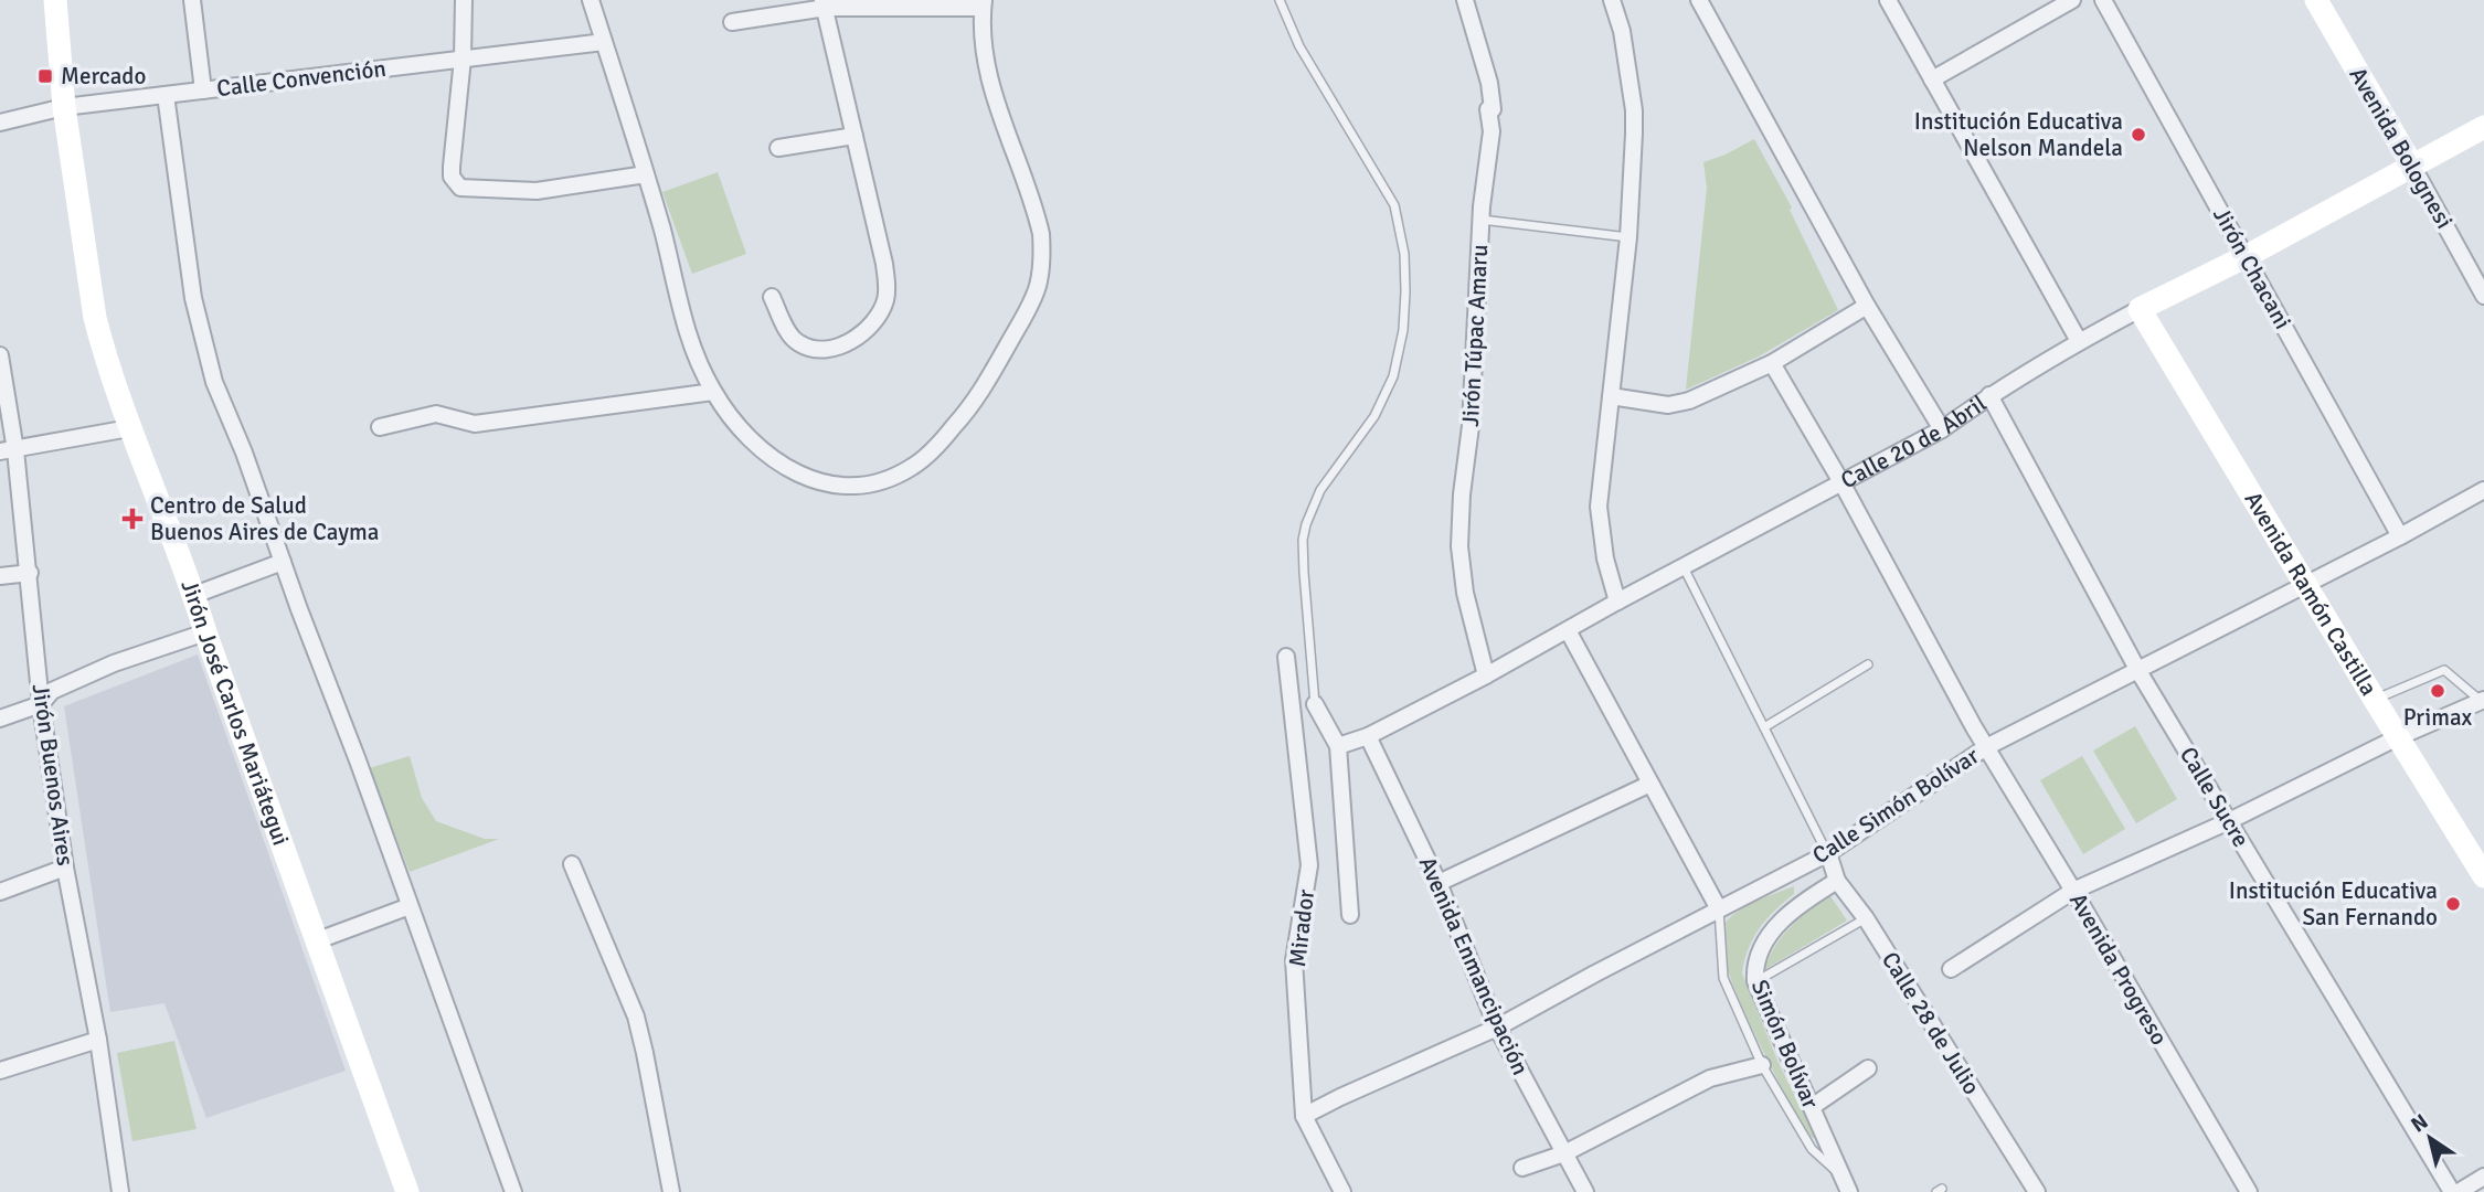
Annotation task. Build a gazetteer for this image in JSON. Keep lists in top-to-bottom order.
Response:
{
  "streets": {
    "street": [
      "Calle Convención",
      "Avenida Bolognesi",
      "Jirón Chacani",
      "Jirón Túpac Amaru",
      "Calle 20 de Abril",
      "Avenida Ramón Castilla",
      "Jirón José Carlos Mariátegui",
      "Jirón Buenos Aires",
      "Calle Sucre",
      "Calle Simón Bolívar",
      "Mirador",
      "Avenida Enmancipación",
      "Avenida Progreso",
      "Calle 28 de Julio",
      "Simón Bolívar"
    ]
  },
  "crossings": [
    ["Calle Convención", "Jirón José Carlos Mariátegui"],
    ["Avenida Bolognesi", "Calle 20 de Abril"],
    ["Jirón Chacani", "Calle 20 de Abril"],
    ["Jirón Chacani", "Calle Simón Bolívar"],
    ["Jirón Túpac Amaru", "Calle 20 de Abril"],
    ["Calle 20 de Abril", "Avenida Ramón Castilla"],
    ["Calle 20 de Abril", "Calle Sucre"],
    ["Calle 20 de Abril", "Avenida Enmancipación"],
    ["Calle 20 de Abril", "Avenida Progreso"],
    ["Avenida Ramón Castilla", "Calle Simón Bolívar"],
    ["Calle Sucre", "Calle Simón Bolívar"],
    ["Calle Simón Bolívar", "Mirador"],
    ["Calle Simón Bolívar", "Avenida Enmancipación"],
    ["Calle Simón Bolívar", "Avenida Progreso"],
    ["Calle Simón Bolívar", "Calle 28 de Julio"],
    ["Calle 28 de Julio", "Simón Bolívar"]
  ],
  "places": {
    "transit": ["Mercado"],
    "other": ["Institución Educativa Nelson Mandela", "Primax", "Institución Educativa San Fernando"],
    "health": ["Centro de Salud Buenos Aires de Cayma"]
  },
  "north": "top left"
}
